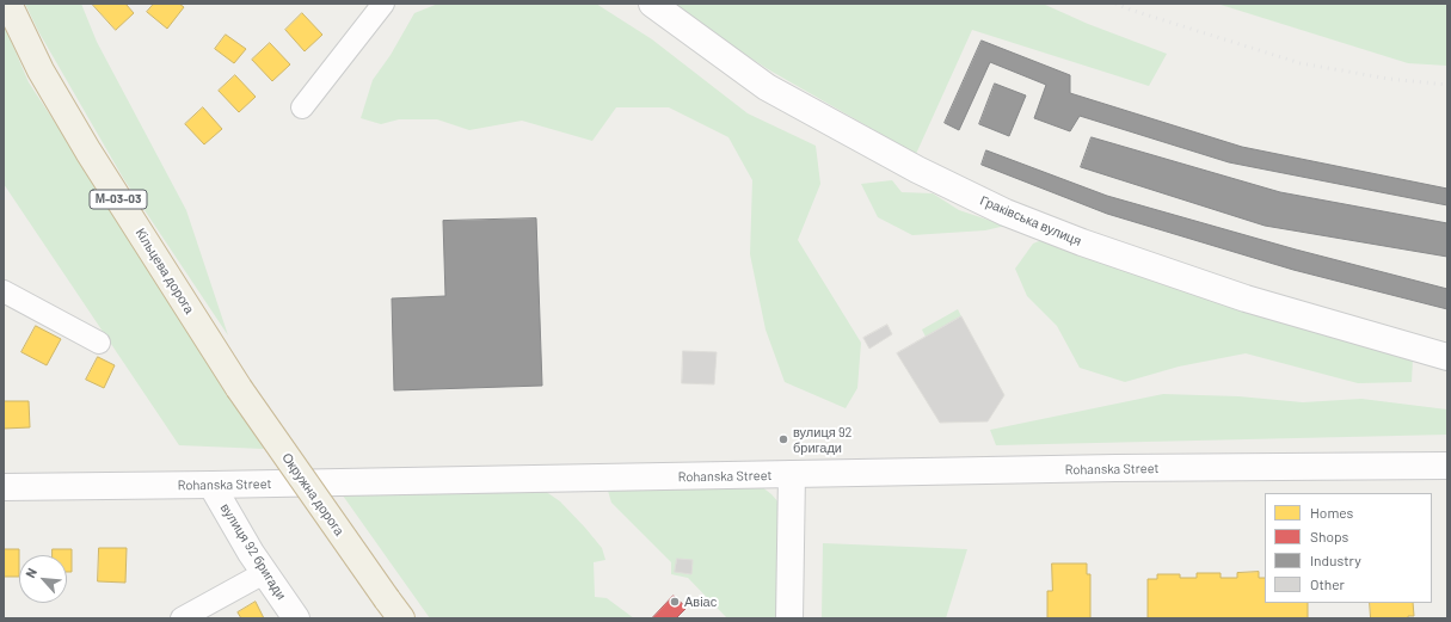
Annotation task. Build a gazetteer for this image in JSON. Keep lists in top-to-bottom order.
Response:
{
  "streets": {
    "highway": ["М-03-03", "Кільцева дорога", "Окружна дорога"],
    "main road": ["Граківська вулиця", "Rohanska Street", "вулиця 92 бригади"]
  },
  "crossings": [
    ["Кільцева дорога", "Окружна дорога"],
    ["Rohanska Street", "вулиця 92 бригади"]
  ],
  "places": ["вулиця 92 бригади", "Авіас"],
  "legend": [
    "Homes",
    "Shops",
    "Industry",
    "Other"
  ],
  "north": "top left"
}
